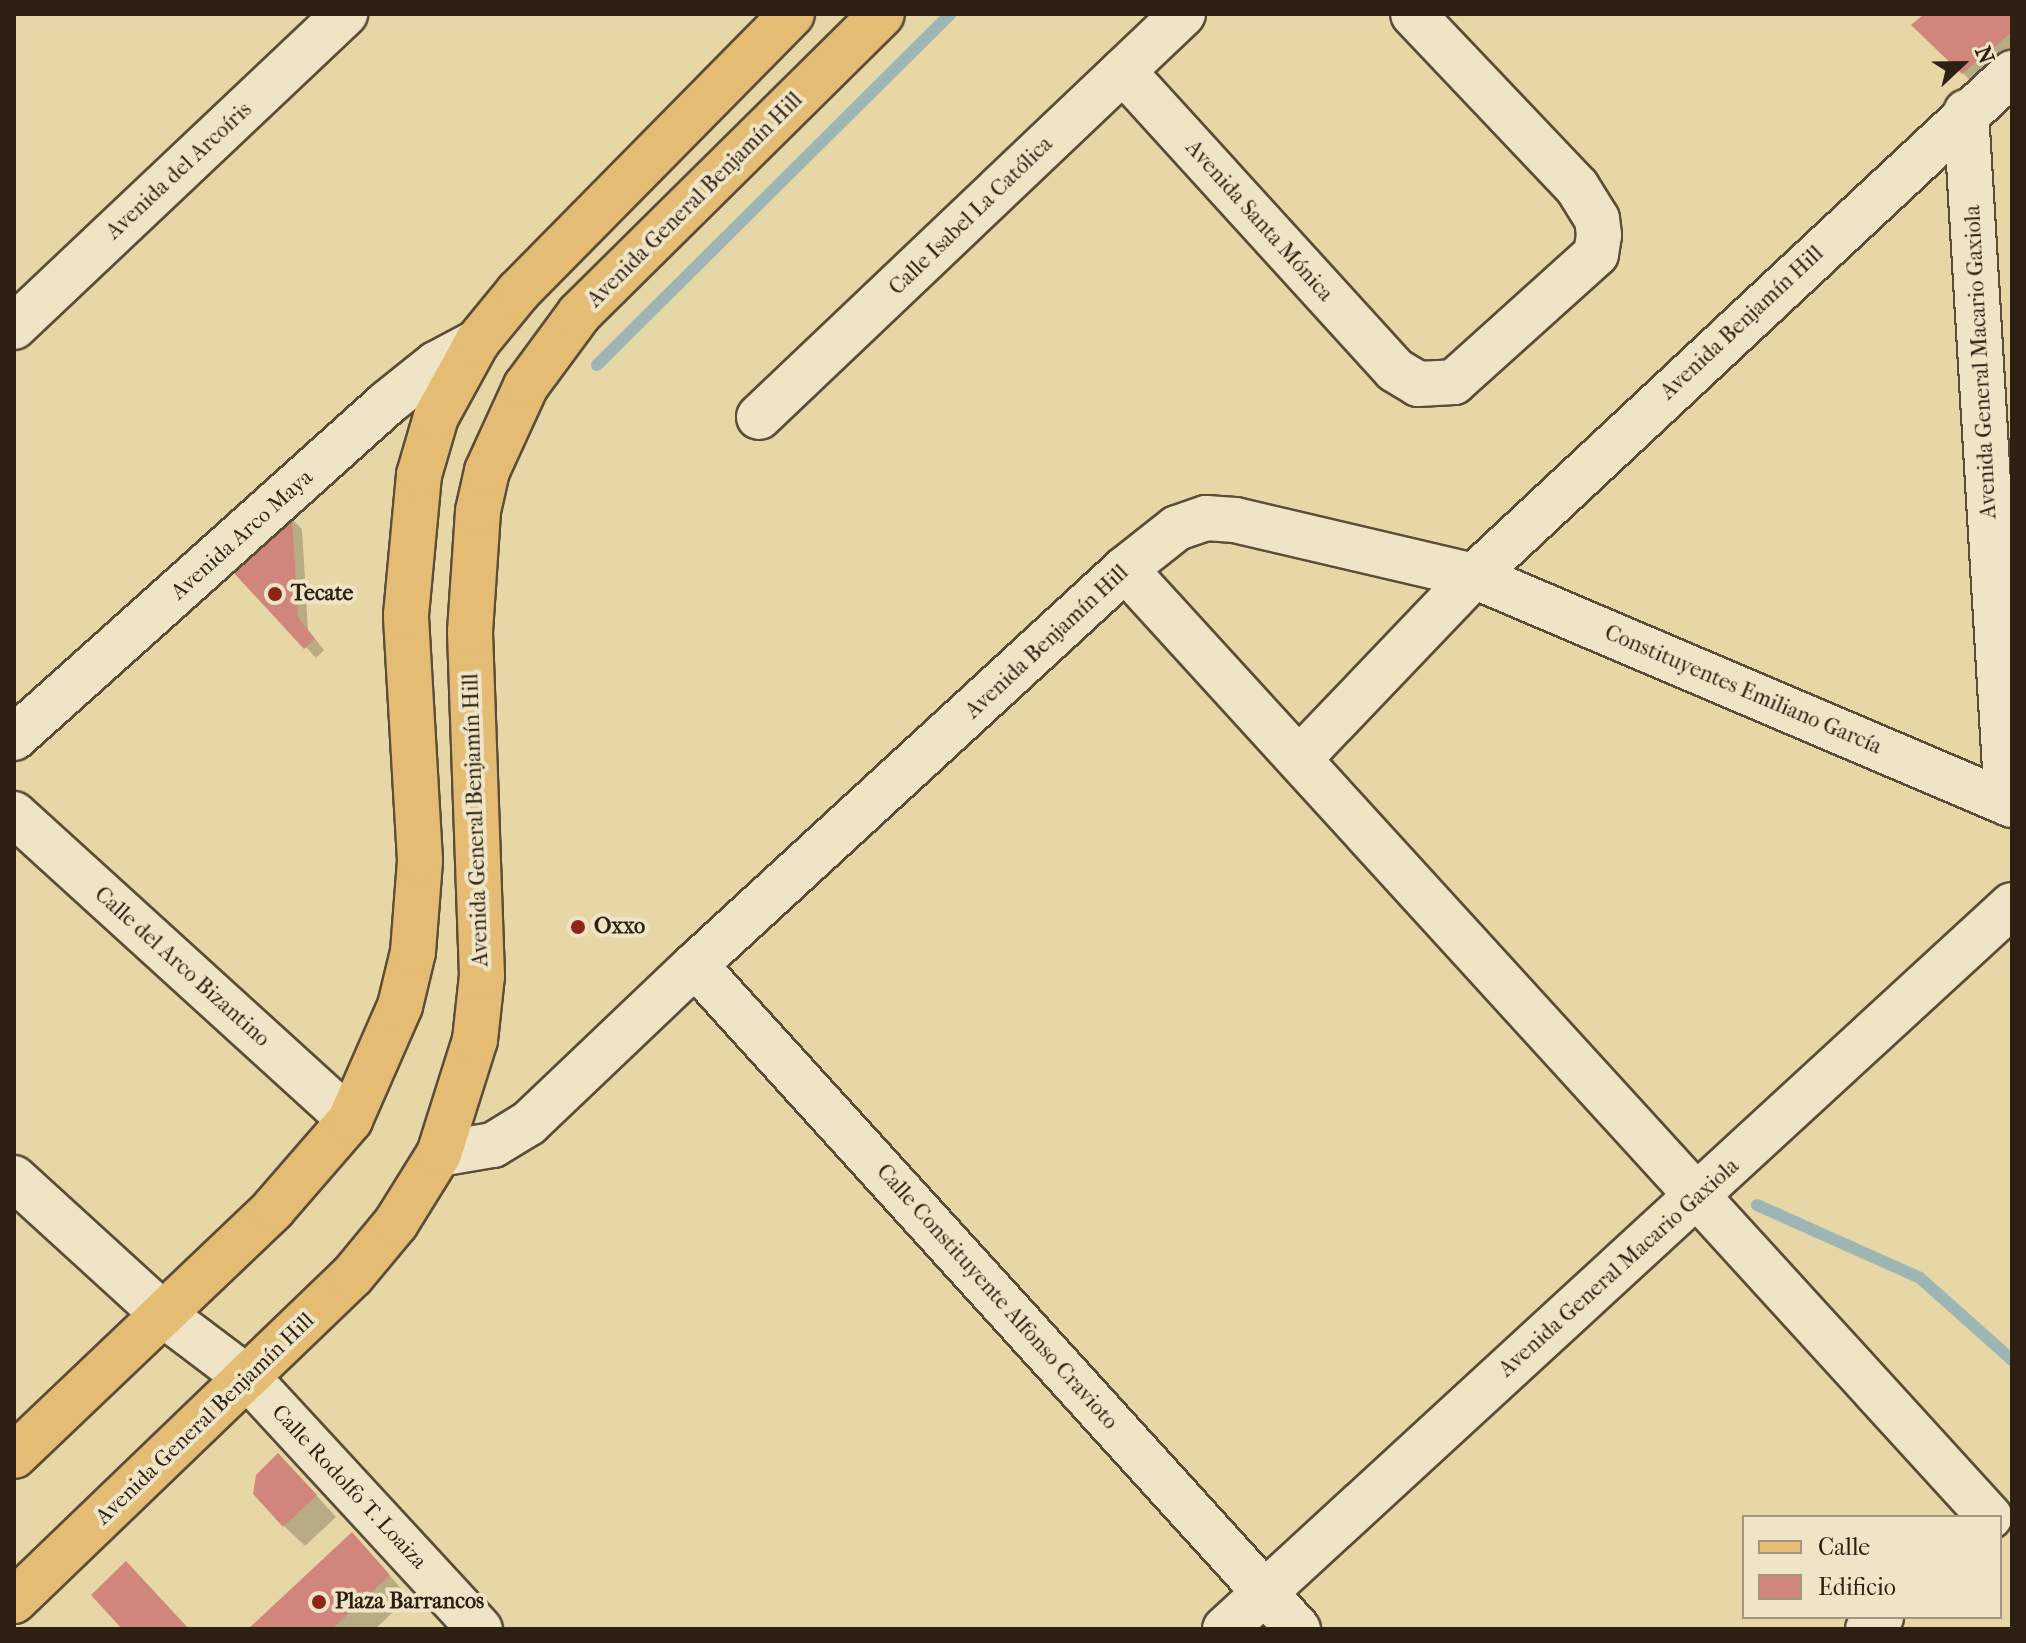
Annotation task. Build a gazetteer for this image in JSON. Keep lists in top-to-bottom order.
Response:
{
  "streets": {
    "main road": ["Avenida General Benjamín Hill"],
    "street": [
      "Avenida del Arcoíris",
      "Calle Isabel La Católica",
      "Avenida Santa Mónica",
      "Avenida Benjamín Hill",
      "Avenida General Macario Gaxiola",
      "Avenida Arco Maya",
      "Constituyentes Emiliano García",
      "Calle del Arco Bizantino",
      "Calle Constituyente Alfonso Cravioto",
      "Calle Rodolfo T. Loaiza"
    ]
  },
  "crossings": [
    ["Avenida General Benjamín Hill", "Avenida Benjamín Hill"],
    ["Avenida General Benjamín Hill", "Calle Rodolfo T. Loaiza"],
    ["Calle Isabel La Católica", "Avenida Santa Mónica"],
    ["Avenida Benjamín Hill", "Avenida General Macario Gaxiola"],
    ["Avenida Benjamín Hill", "Constituyentes Emiliano García"],
    ["Avenida Benjamín Hill", "Calle Constituyente Alfonso Cravioto"],
    ["Avenida General Macario Gaxiola", "Constituyentes Emiliano García"],
    ["Avenida General Macario Gaxiola", "Calle Constituyente Alfonso Cravioto"]
  ],
  "places": ["Tecate", "Oxxo", "Plaza Barrancos"],
  "legend": ["Calle", "Edificio"],
  "north": "right"
}
